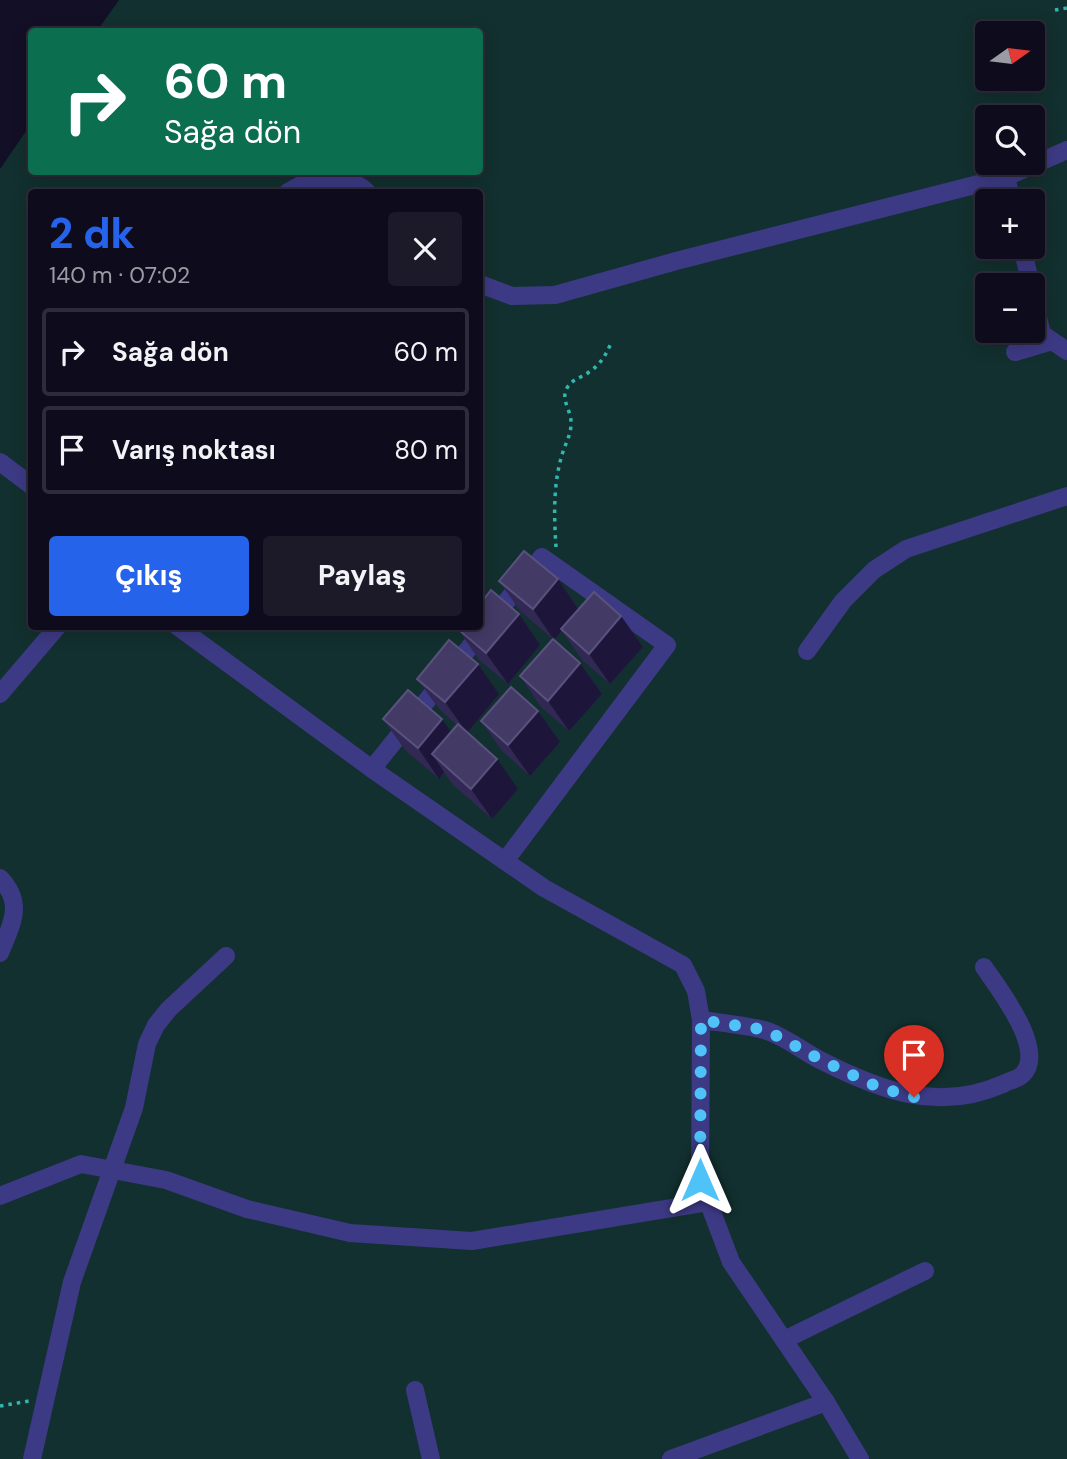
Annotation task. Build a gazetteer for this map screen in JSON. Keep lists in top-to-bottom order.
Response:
{
  "north": "right",
  "page": {
    "map_buttons": ["+", "−"],
    "turn": ["60 m", "Sağa dön"],
    "heading": ["2 dk", "140 m · 07:02"],
    "list": [
      {
        "name": "Sağa dön",
        "value": "60 m"
      },
      {
        "name": "Varış noktası",
        "value": "80 m"
      }
    ],
    "buttons": ["Çıkış", "Paylaş"]
  }
}
